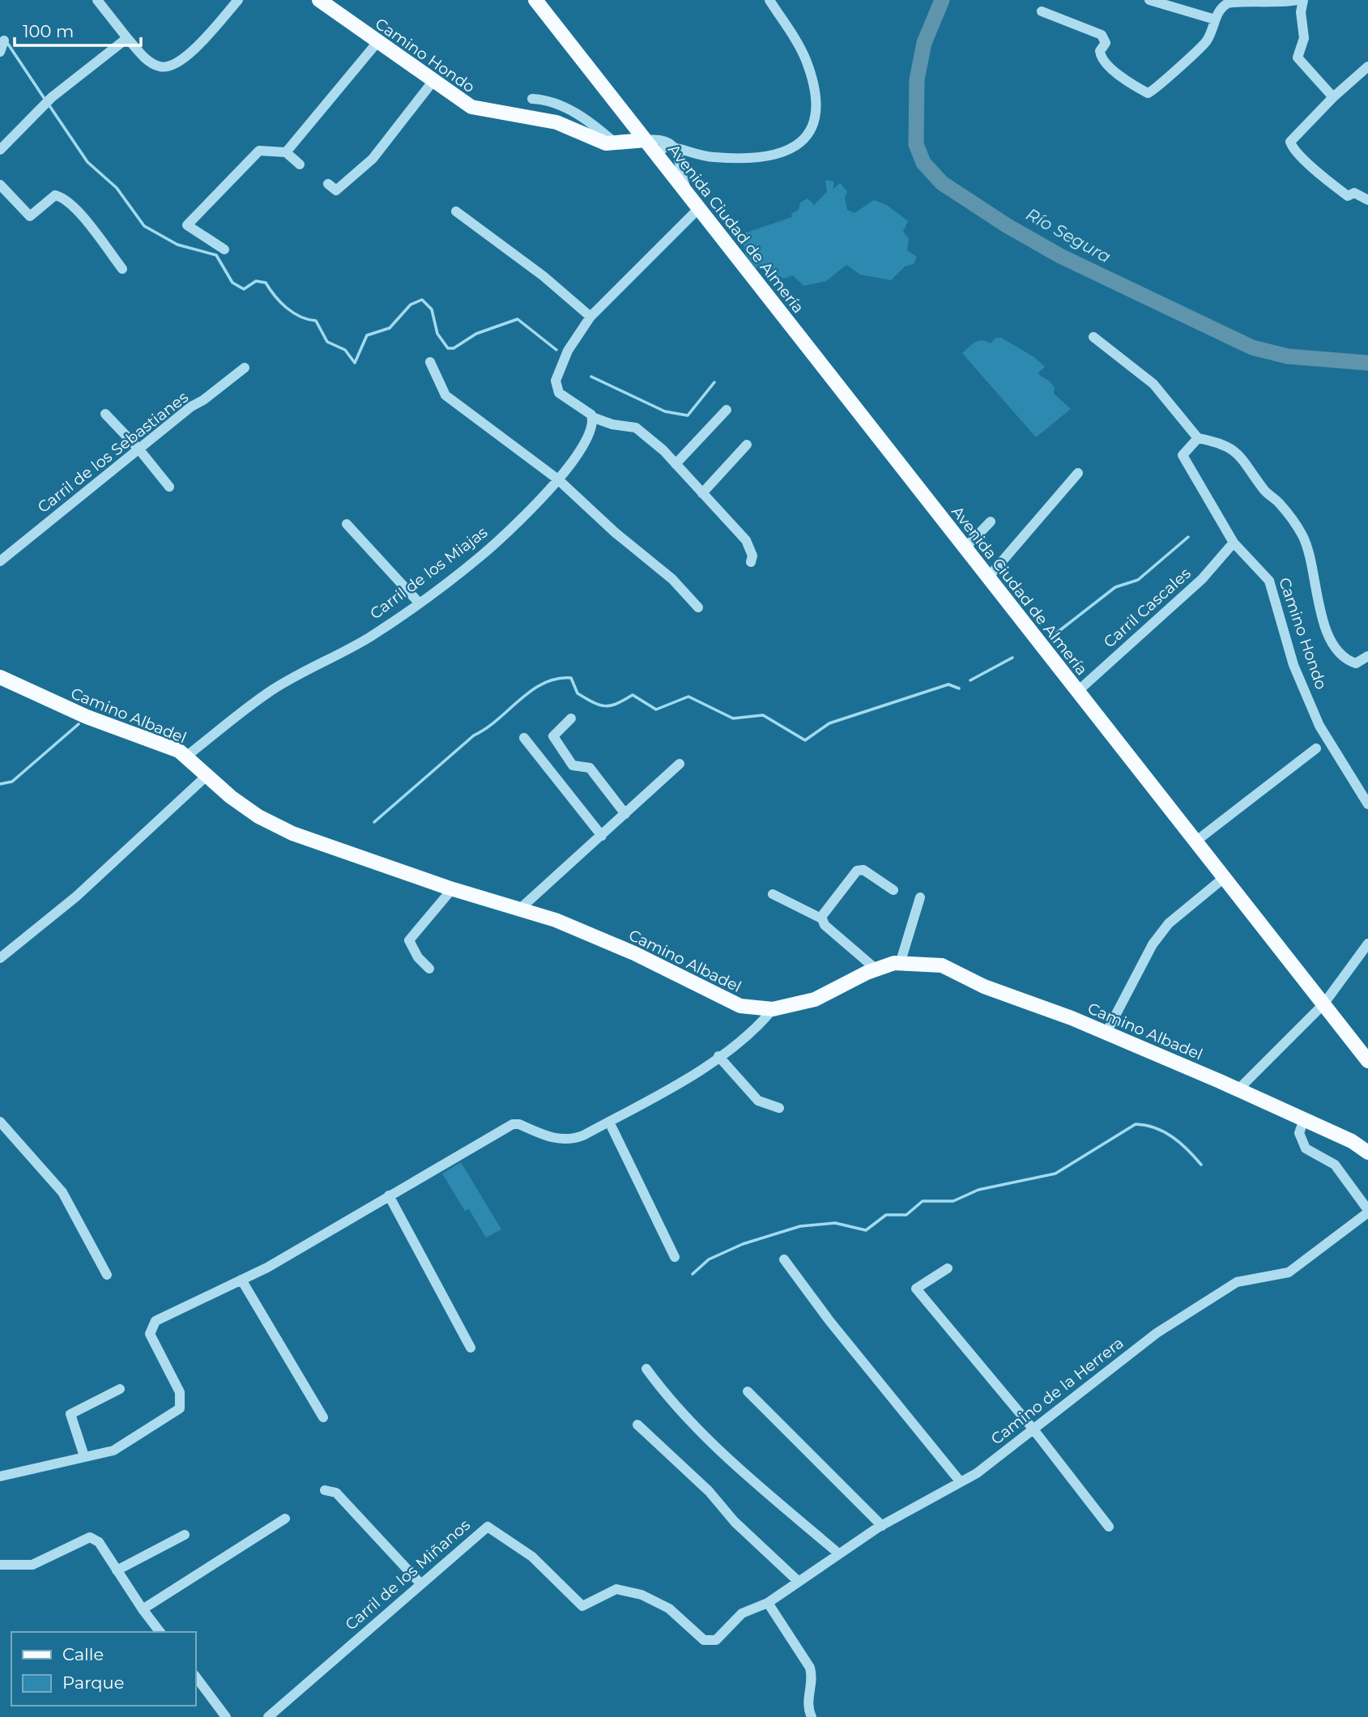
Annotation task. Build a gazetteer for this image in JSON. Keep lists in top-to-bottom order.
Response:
{
  "streets": {
    "main road": ["Camino Hondo", "Avenida Ciudad de Almería", "Camino Albadel"],
    "street": [
      "Carril de los Sebastianes",
      "Carril de los Miajas",
      "Carril Cascales",
      "Camino de la Herrera",
      "Carril de los Miñanos"
    ]
  },
  "crossings": [
    ["Camino Hondo", "Avenida Ciudad de Almería"],
    ["Camino Hondo", "Carril Cascales"],
    ["Avenida Ciudad de Almería", "Carril Cascales"],
    ["Carril de los Miajas", "Camino Albadel"],
    ["Camino de la Herrera", "Carril de los Miñanos"]
  ],
  "water": ["Río Segura"],
  "legend": ["Calle", "Parque"],
  "scale_bar": "100 m"
}
